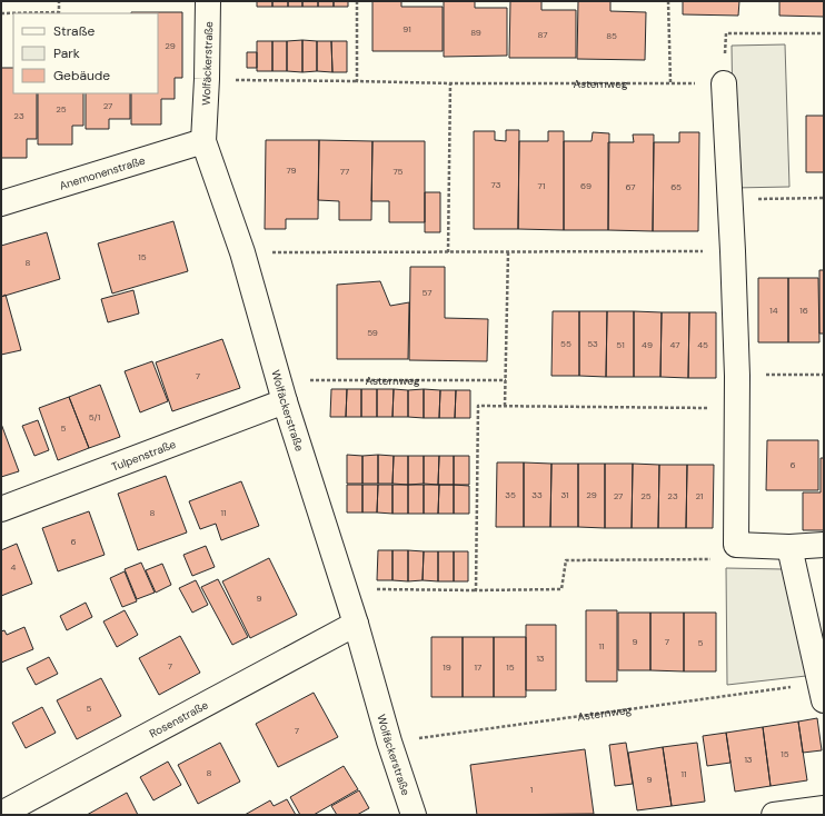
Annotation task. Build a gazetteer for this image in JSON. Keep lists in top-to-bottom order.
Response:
{
  "streets": {
    "street": [
      "Wolfäckerstraße",
      "Anemonenstraße",
      "Tulpenstraße",
      "Rosenstraße"
    ],
    "path": ["Asternweg"]
  },
  "crossings": [
    ["Wolfäckerstraße", "Asternweg"],
    ["Wolfäckerstraße", "Anemonenstraße"],
    ["Wolfäckerstraße", "Tulpenstraße"],
    ["Wolfäckerstraße", "Rosenstraße"],
    ["Asternweg", "Tulpenstraße"]
  ],
  "house_numbers": [
    "91",
    "89",
    "87",
    "85",
    "29",
    "27",
    "25",
    "23",
    "79",
    "77",
    "75",
    "73",
    "71",
    "69",
    "67",
    "65",
    "15",
    "8",
    "57",
    "14",
    "16",
    "59",
    "55",
    "53",
    "51",
    "49",
    "47",
    "45",
    "7",
    "5/1",
    "5",
    "6",
    "35",
    "33",
    "31",
    "29",
    "27",
    "25",
    "23",
    "21",
    "8",
    "11",
    "6",
    "4",
    "9",
    "9",
    "7",
    "5",
    "11",
    "13",
    "7",
    "19",
    "17",
    "15",
    "5",
    "7",
    "15",
    "13",
    "8",
    "11",
    "9",
    "1"
  ],
  "legend": ["Straße", "Park", "Gebäude"]
}
